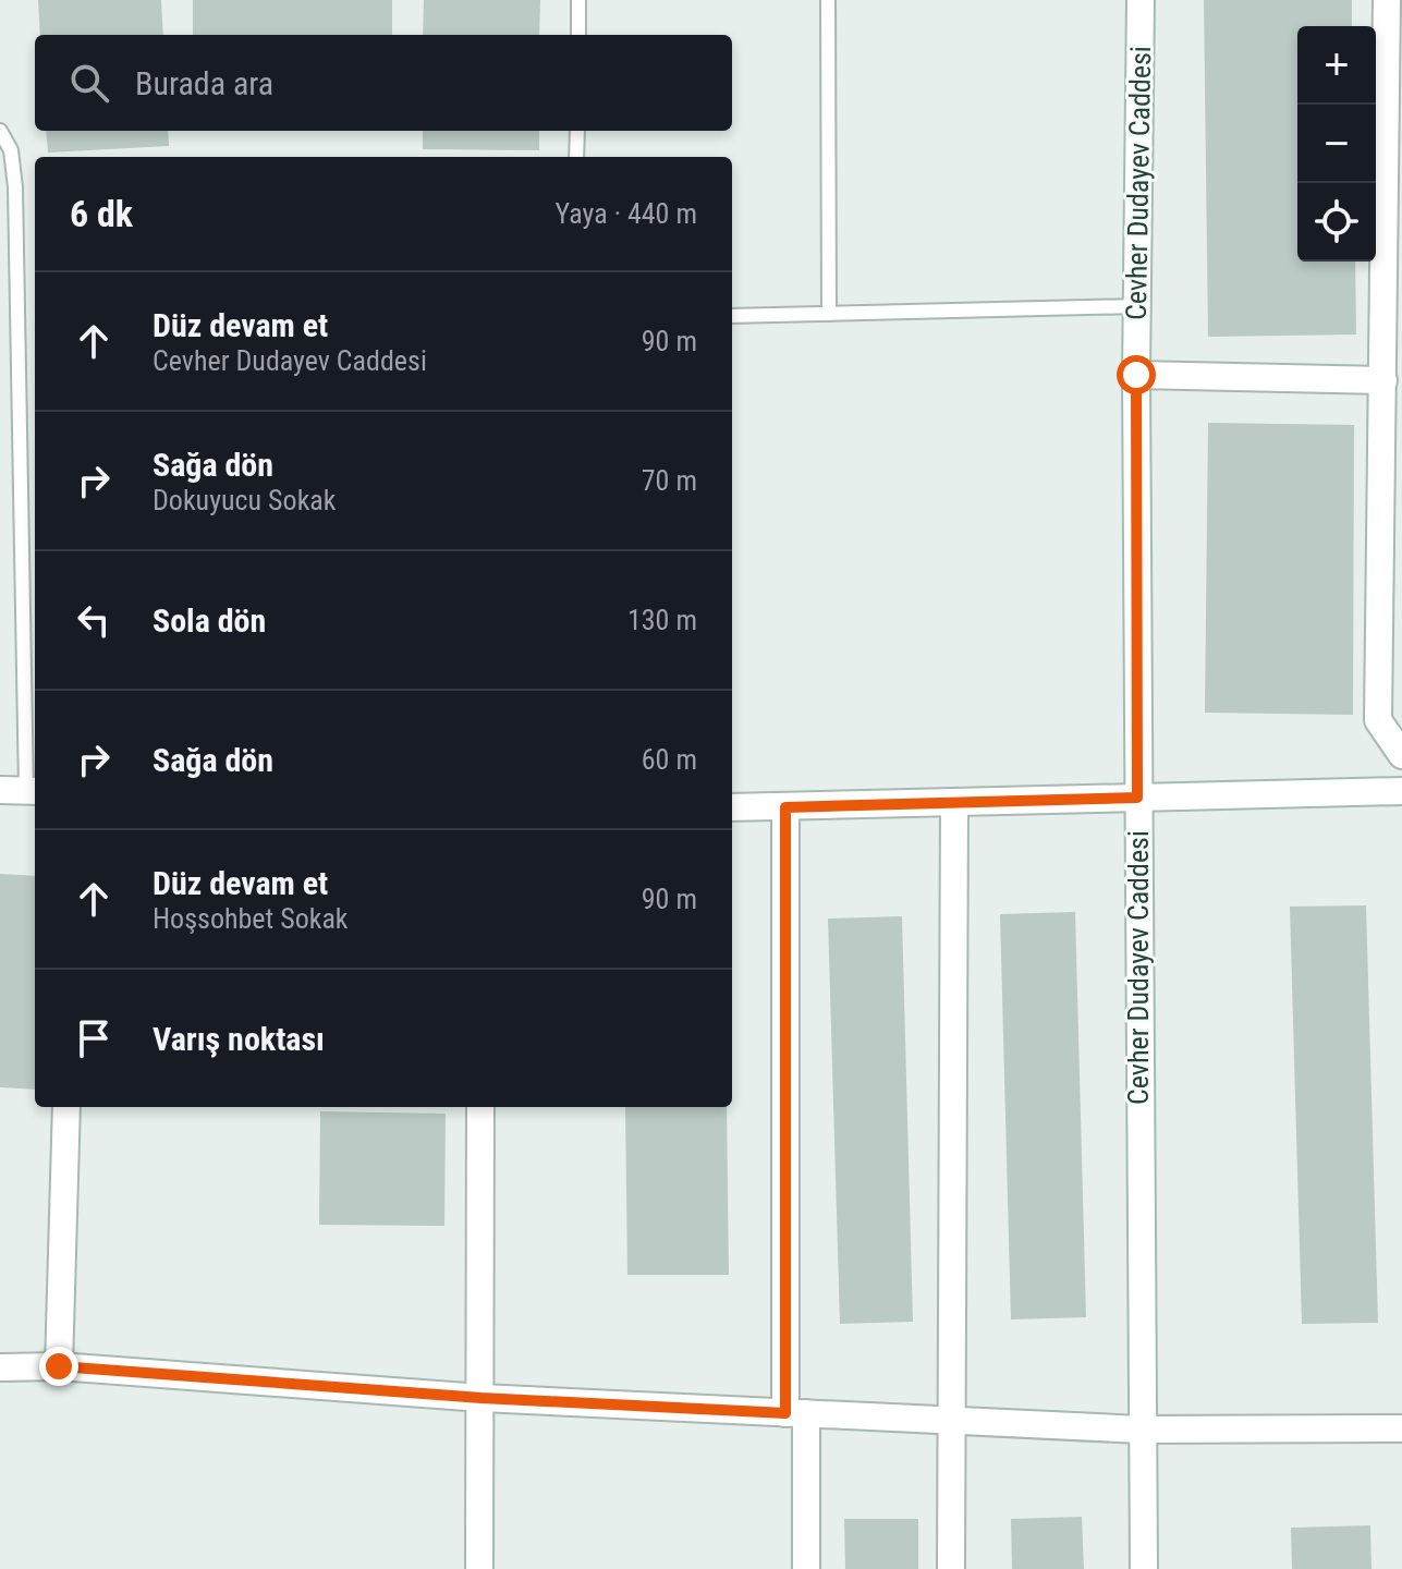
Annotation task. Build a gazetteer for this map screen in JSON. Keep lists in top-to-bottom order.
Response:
{
  "streets": {
    "street": ["Cevher Dudayev Caddesi"]
  },
  "page": {
    "map_buttons": ["+", "−"],
    "search": "Burada ara",
    "heading": ["6 dk", "Yaya · 440 m"],
    "list": [
      ["Düz devam et", "Cevher Dudayev Caddesi", "90 m"],
      ["Sağa dön", "Dokuyucu Sokak", "70 m"],
      ["Sola dön", "130 m"],
      ["Sağa dön", "60 m"],
      ["Düz devam et", "Hoşsohbet Sokak", "90 m"],
      "Varış noktası"
    ]
  }
}
